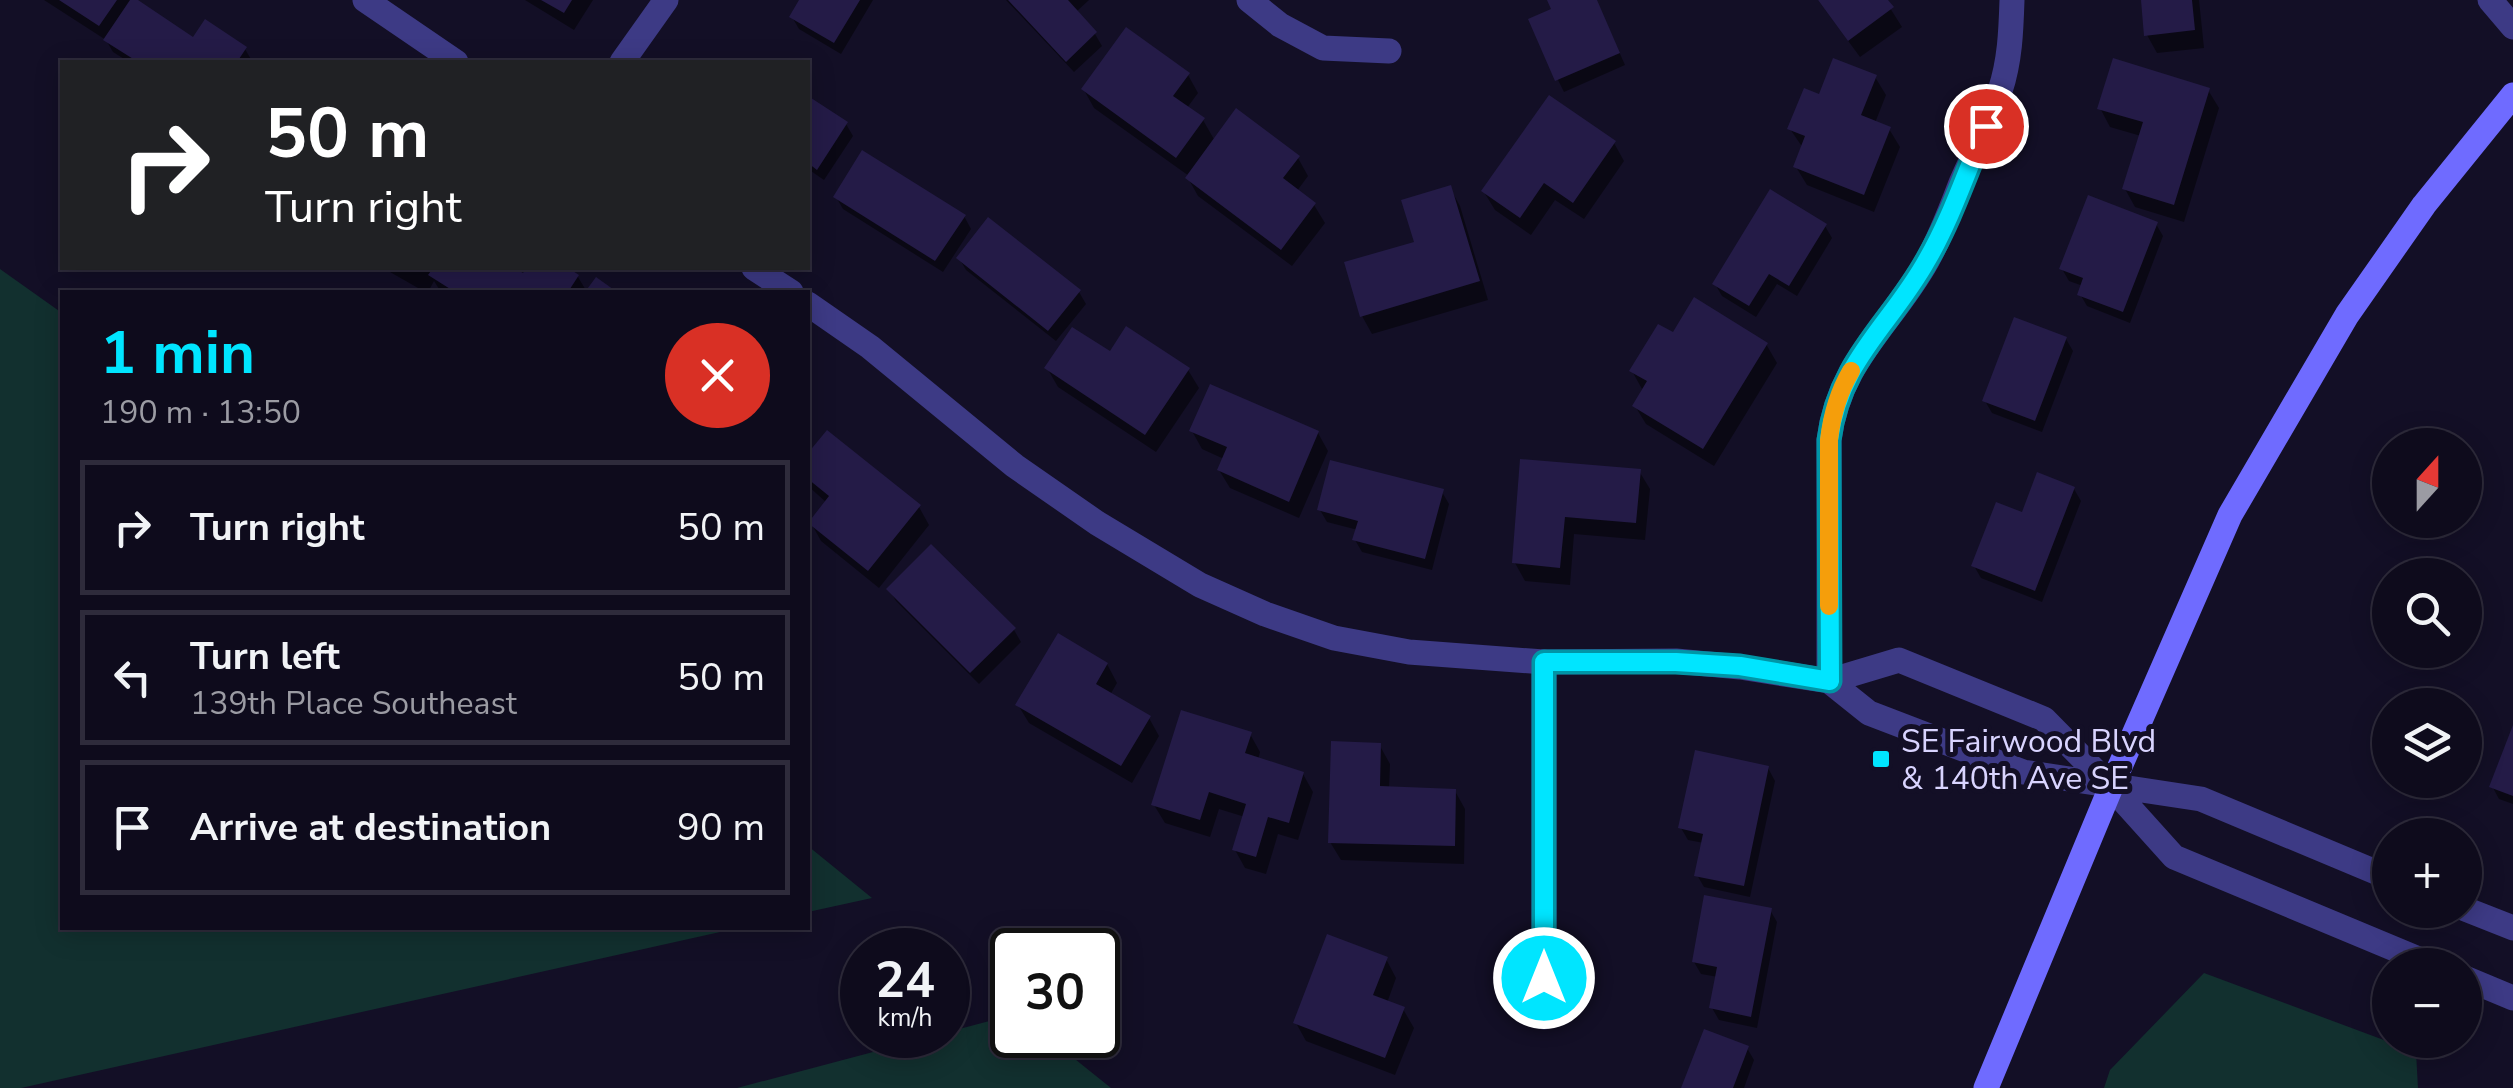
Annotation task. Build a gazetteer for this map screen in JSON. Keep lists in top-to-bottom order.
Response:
{
  "places": {
    "transit": ["SE Fairwood Blvd & 140th Ave SE"]
  },
  "north": "top",
  "page": {
    "turn": ["50 m", "Turn right"],
    "heading": ["1 min", "190 m · 13:50"],
    "map_buttons": ["+", "−"],
    "list": [
      {
        "name": "Turn right",
        "value": "50 m"
      },
      {
        "name": "Turn left",
        "note": "139th Place Southeast",
        "value": "50 m"
      },
      {
        "name": "Arrive at destination",
        "value": "90 m"
      }
    ],
    "speed": "24 km/h",
    "limit": "30"
  }
}
